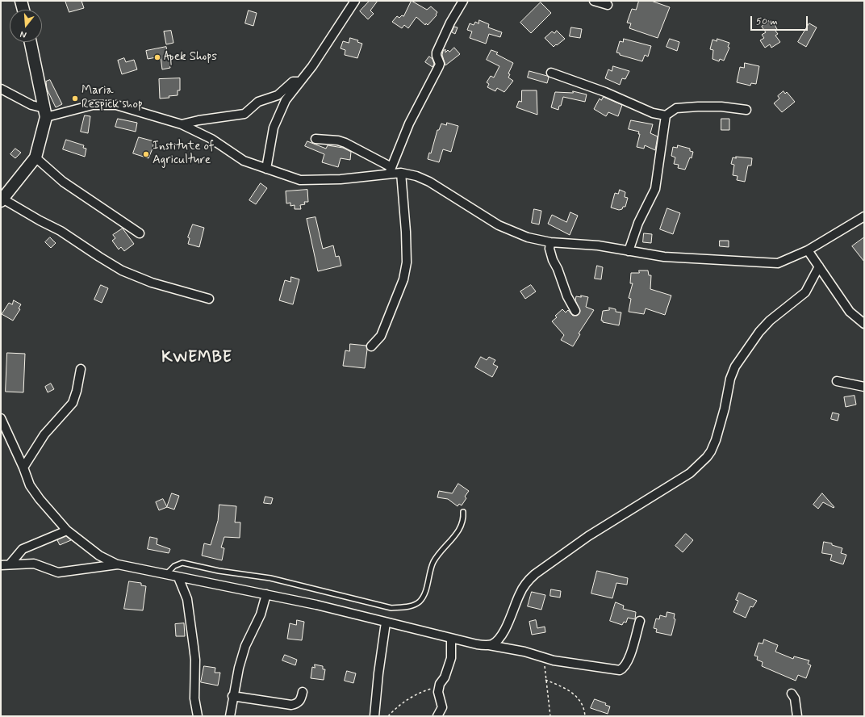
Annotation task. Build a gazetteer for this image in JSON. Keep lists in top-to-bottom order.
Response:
{
  "districts": ["KWEMBE"],
  "places": ["Apek Shops", "Maria Respick shop", "Institute of Agriculture"],
  "scale_bar": "50 m",
  "north": "bottom"
}
